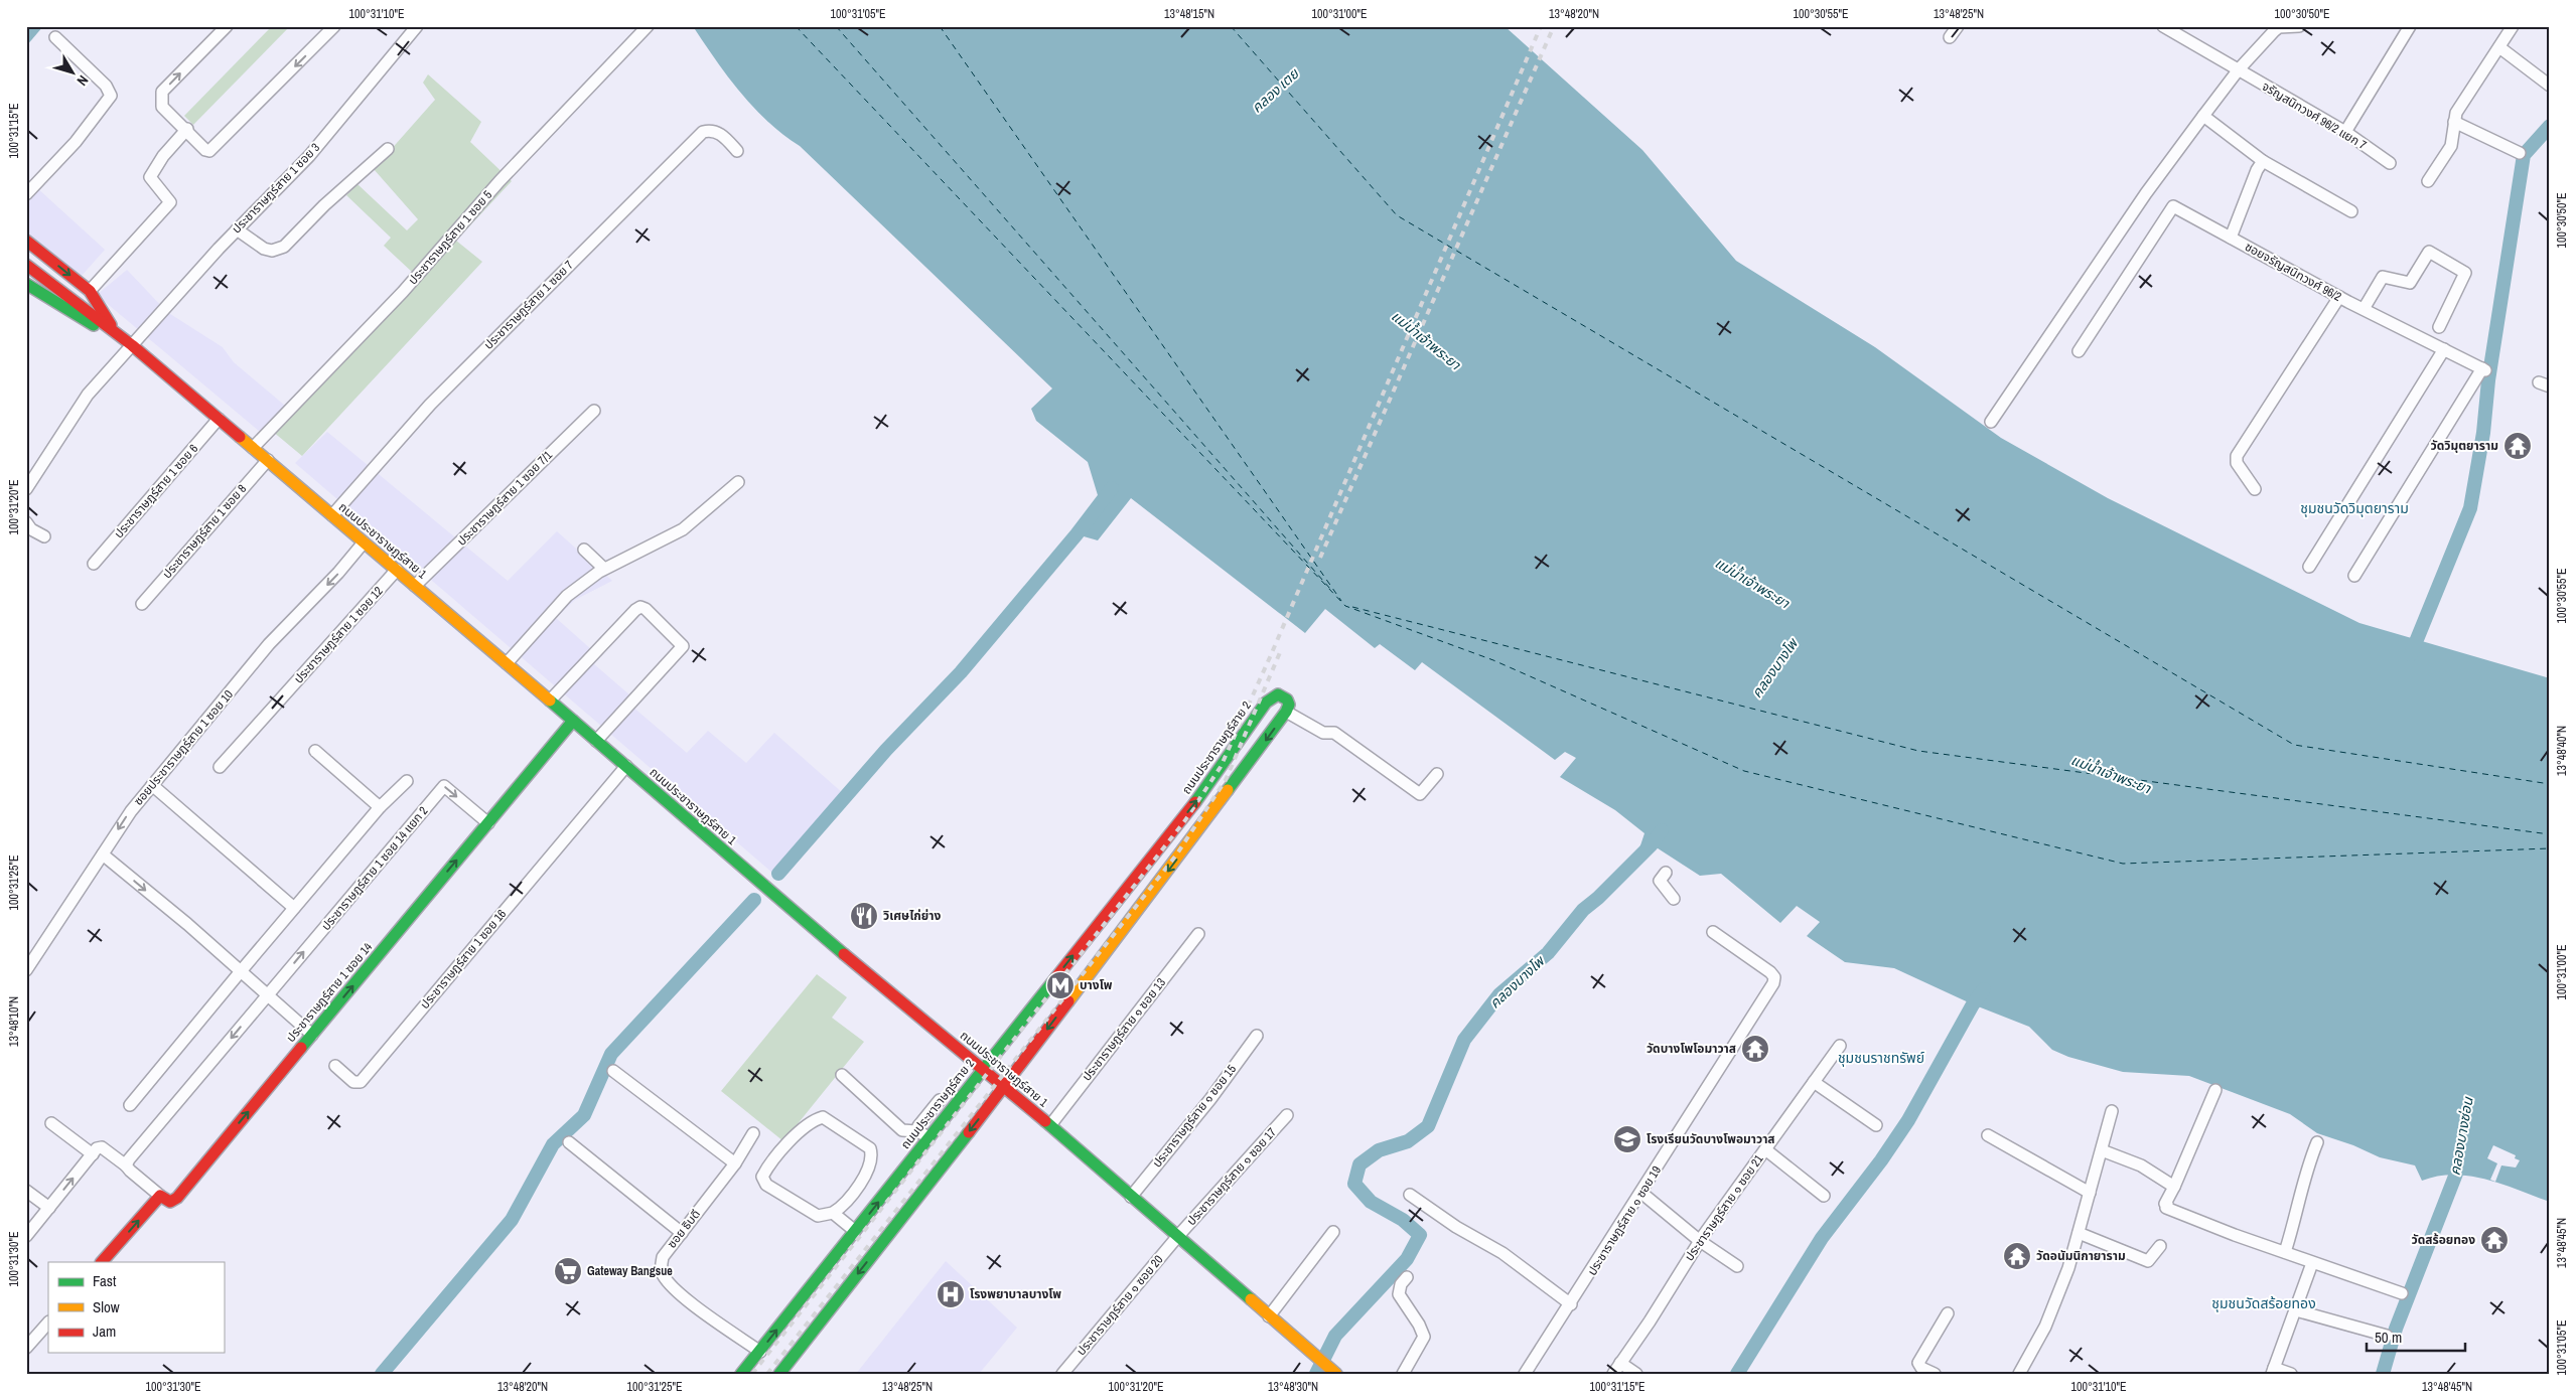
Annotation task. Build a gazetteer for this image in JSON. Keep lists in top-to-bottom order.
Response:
{
  "streets": {
    "main road": ["ถนนประชาราษฎร์สาย 1", "ถนนประชาราษฎร์สาย 2", "ประชาราษฎร์สาย 1 ซอย 14"],
    "street": [
      "จรัญสนิทวงศ์ 96/2 แยก 7",
      "ประชาราษฎร์สาย 1 ซอย 3",
      "ประชาราษฎร์สาย 1 ซอย 5",
      "ซอยจรัญสนิทวงศ์ 96/2",
      "ประชาราษฎร์สาย 1 ซอย 7",
      "ประชาราษฎร์สาย 1 ซอย 6",
      "ประชาราษฎร์สาย 1 ซอย 7/1",
      "ประชาราษฎร์สาย 1 ซอย 8",
      "ประชาราษฎร์สาย 1 ซอย 12",
      "ซอยประชาราษฎร์สาย 1 ซอย 10",
      "ประชาราษฎร์สาย 1 ซอย 14 แยก 2",
      "ประชาราษฎร์สาย 1 ซอย 16",
      "ประชาราษฎร์สาย ๑ ซอย 13",
      "ประชาราษฎร์สาย ๑ ซอย 15",
      "ประชาราษฎร์สาย ๑ ซอย 17",
      "ประชาราษฎร์สาย ๑ ซอย 21",
      "ประชาราษฎร์สาย ๑ ซอย 19",
      "ซอย ธิบดี",
      "ประชาราษฎร์สาย ๑ ซอย 20"
    ]
  },
  "crossings": [
    ["ประชาราษฎร์สาย 1 ซอย 3", "ถนนประชาราษฎร์สาย 1"],
    ["ประชาราษฎร์สาย 1 ซอย 5", "ถนนประชาราษฎร์สาย 1"],
    ["ประชาราษฎร์สาย 1 ซอย 7", "ถนนประชาราษฎร์สาย 1"],
    ["ประชาราษฎร์สาย 1 ซอย 6", "ถนนประชาราษฎร์สาย 1"],
    ["ประชาราษฎร์สาย 1 ซอย 7/1", "ถนนประชาราษฎร์สาย 1"],
    ["ประชาราษฎร์สาย 1 ซอย 8", "ถนนประชาราษฎร์สาย 1"],
    ["ถนนประชาราษฎร์สาย 1", "ประชาราษฎร์สาย 1 ซอย 12"],
    ["ถนนประชาราษฎร์สาย 1", "ซอยประชาราษฎร์สาย 1 ซอย 10"],
    ["ถนนประชาราษฎร์สาย 1", "ถนนประชาราษฎร์สาย 2"],
    ["ถนนประชาราษฎร์สาย 1", "ประชาราษฎร์สาย 1 ซอย 16"],
    ["ถนนประชาราษฎร์สาย 1", "ประชาราษฎร์สาย 1 ซอย 14"],
    ["ถนนประชาราษฎร์สาย 1", "ประชาราษฎร์สาย ๑ ซอย 13"],
    ["ถนนประชาราษฎร์สาย 1", "ประชาราษฎร์สาย ๑ ซอย 15"],
    ["ถนนประชาราษฎร์สาย 1", "ประชาราษฎร์สาย ๑ ซอย 17"],
    ["ถนนประชาราษฎร์สาย 1", "ประชาราษฎร์สาย ๑ ซอย 20"],
    ["ถนนประชาราษฎร์สาย 2", "ซอย ธิบดี"],
    ["ประชาราษฎร์สาย 1 ซอย 14 แยก 2", "ประชาราษฎร์สาย 1 ซอย 14"],
    ["ประชาราษฎร์สาย ๑ ซอย 17", "ประชาราษฎร์สาย ๑ ซอย 20"]
  ],
  "one_way": ["ซอยประชาราษฎร์สาย 1 ซอย 10", "ประชาราษฎร์สาย 1 ซอย 14"],
  "districts": ["ชุมชนวัดวิมุตยาราม", "ชุมชนราชทรัพย์", "ชุมชนวัดสร้อยทอง"],
  "water": [
    "คลอง เตย",
    "แม่น้ำเจ้าพระยา",
    "คลองบางโพ",
    "คลองบางซ่อน"
  ],
  "places": {
    "temple": [
      "วัดวิมุตยาราม",
      "วัดบางโพโอมาวาส",
      "วัดสร้อยทอง",
      "วัดอนัมนิกายาราม"
    ],
    "restaurant": ["วิเศษไก่ย่าง"],
    "metro station": ["บางโพ"],
    "school or university": ["โรงเรียนวัดบางโพอมาวาส"],
    "supermarket": ["Gateway Bangsue"],
    "hospital": ["โรงพยาบาลบางโพ"]
  },
  "legend": ["Fast", "Slow", "Jam"],
  "scale_bar": "50 m",
  "north": "bottom right",
  "coordinates": [
    "100°31'10\"E",
    "100°31'05\"E",
    "13°48'15\"N",
    "100°31'00\"E",
    "13°48'20\"N",
    "100°30'55\"E",
    "13°48'25\"N",
    "100°30'50\"E",
    "100°31'15\"E",
    "100°31'20\"E",
    "13°48'40\"N",
    "100°31'25\"E",
    "13°48'10\"N",
    "13°48'45\"N",
    "100°31'30\"E",
    "13°48'30\"N"
  ]
}
